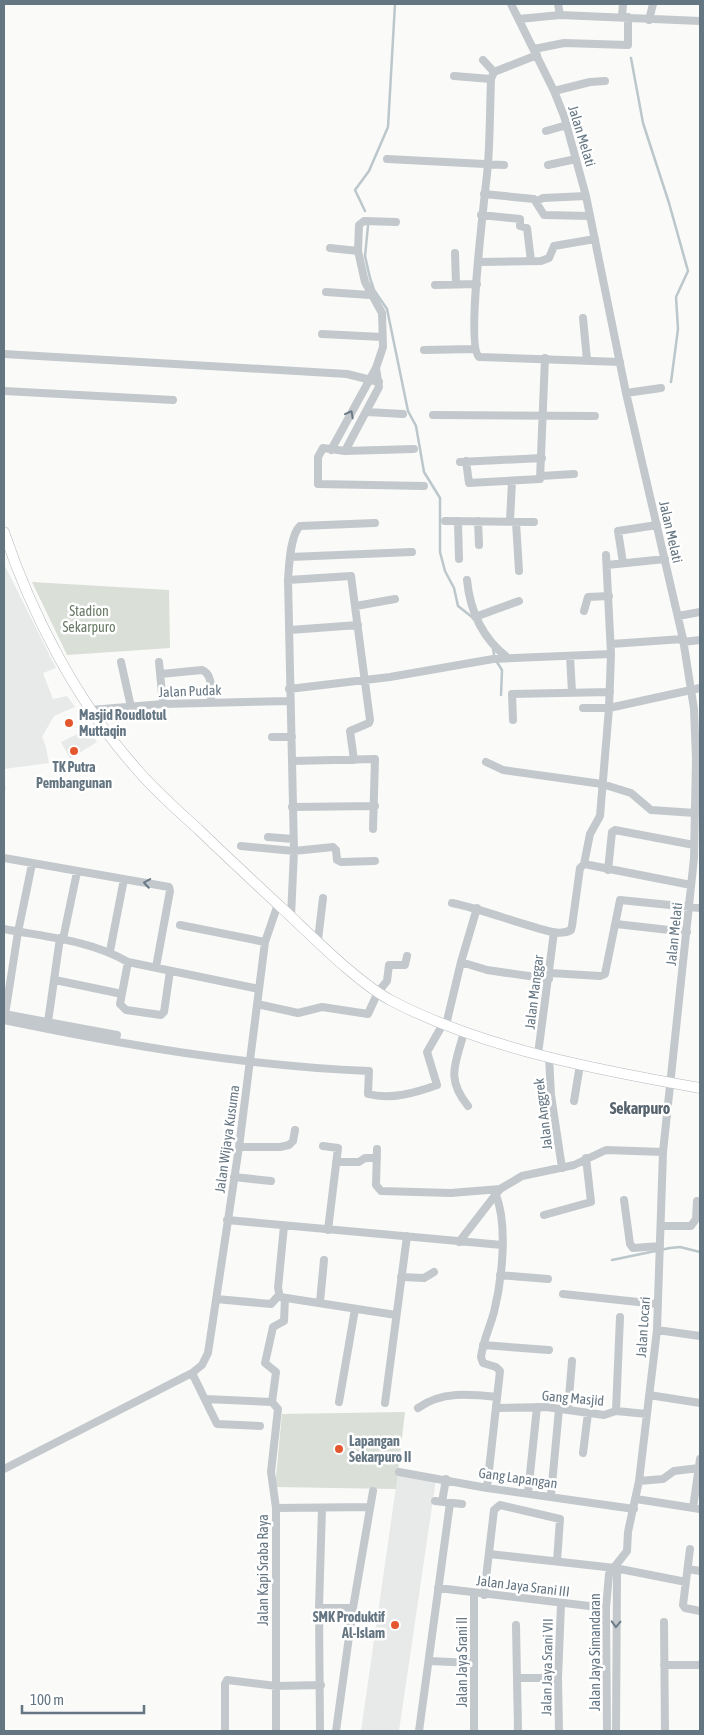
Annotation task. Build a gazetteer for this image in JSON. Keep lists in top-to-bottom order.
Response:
{
  "streets": {
    "street": [
      "Jalan Melati",
      "Jalan Pudak",
      "Jalan Manggar",
      "Jalan Anggrek",
      "Jalan Wijaya Kusuma",
      "Jalan Locari",
      "Gang Masjid",
      "Gang Lapangan",
      "Jalan Kapi Sraba Raya",
      "Jalan Jaya Srani III",
      "Jalan Jaya Simandaran",
      "Jalan Jaya Srani II",
      "Jalan Jaya Srani VII"
    ]
  },
  "crossings": [
    ["Jalan Melati", "Jalan Locari"],
    ["Jalan Locari", "Gang Masjid"],
    ["Jalan Locari", "Gang Lapangan"],
    ["Jalan Locari", "Jalan Jaya Simandaran"],
    ["Jalan Jaya Srani III", "Jalan Jaya Simandaran"],
    ["Jalan Jaya Srani III", "Jalan Jaya Srani II"],
    ["Jalan Jaya Srani III", "Jalan Jaya Srani VII"]
  ],
  "districts": ["Sekarpuro"],
  "parks": ["Stadion Sekarpuro"],
  "places": [
    "Masjid Roudlotul Muttaqin",
    "TK Putra Pembangunan",
    "Lapangan Sekarpuro II",
    "SMK Produktif Al-Islam"
  ],
  "scale_bar": "100 m"
}
